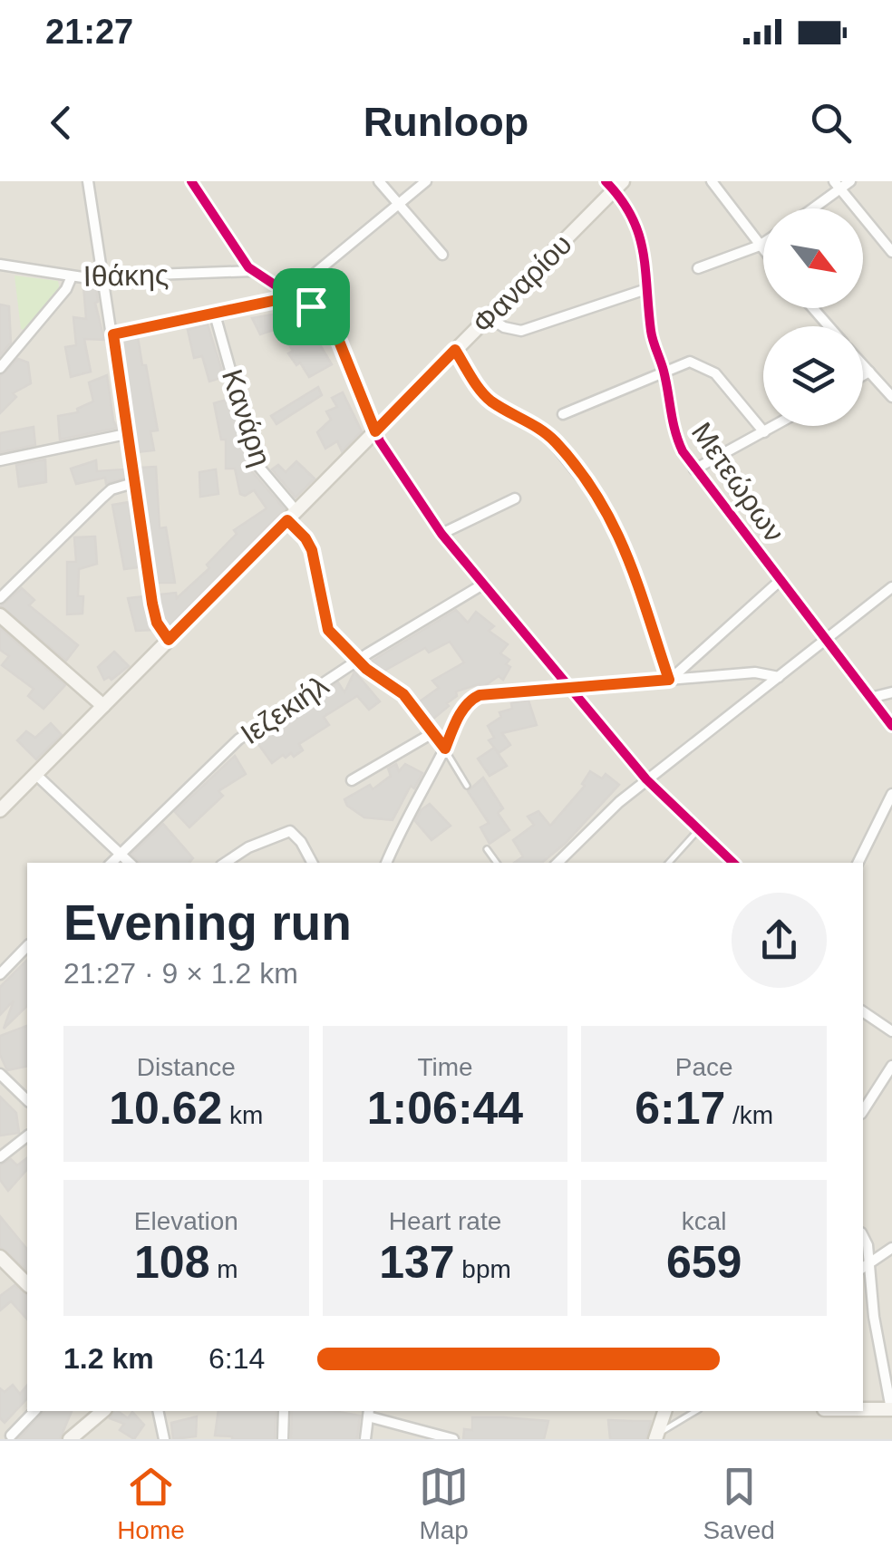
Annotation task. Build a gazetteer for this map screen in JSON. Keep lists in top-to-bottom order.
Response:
{
  "streets": {
    "main road": ["Φαναρίου"],
    "street": [
      "Ιθάκης",
      "Κανάρη",
      "Μετεώρων",
      "Ιεζεκιήλ"
    ]
  },
  "crossings": [
    ["Φαναρίου", "Κανάρη"],
    ["Φαναρίου", "Μετεώρων"],
    ["Κανάρη", "Ιεζεκιήλ"]
  ],
  "north": "bottom right",
  "page": {
    "status": "21:27",
    "header": "Runloop",
    "heading": ["Evening run", "21:27 · 9 × 1.2 km"],
    "stats": [
      ["Distance", "10.62 km"],
      ["Time", "1:06:44"],
      ["Pace", "6:17 /km"],
      ["Elevation", "108 m"],
      ["Heart rate", "137 bpm"],
      ["kcal", "659"]
    ],
    "list": [
      {
        "name": "1.2 km",
        "note": "6:14"
      }
    ],
    "tabs": ["Home", "Map", "Saved"]
  }
}
